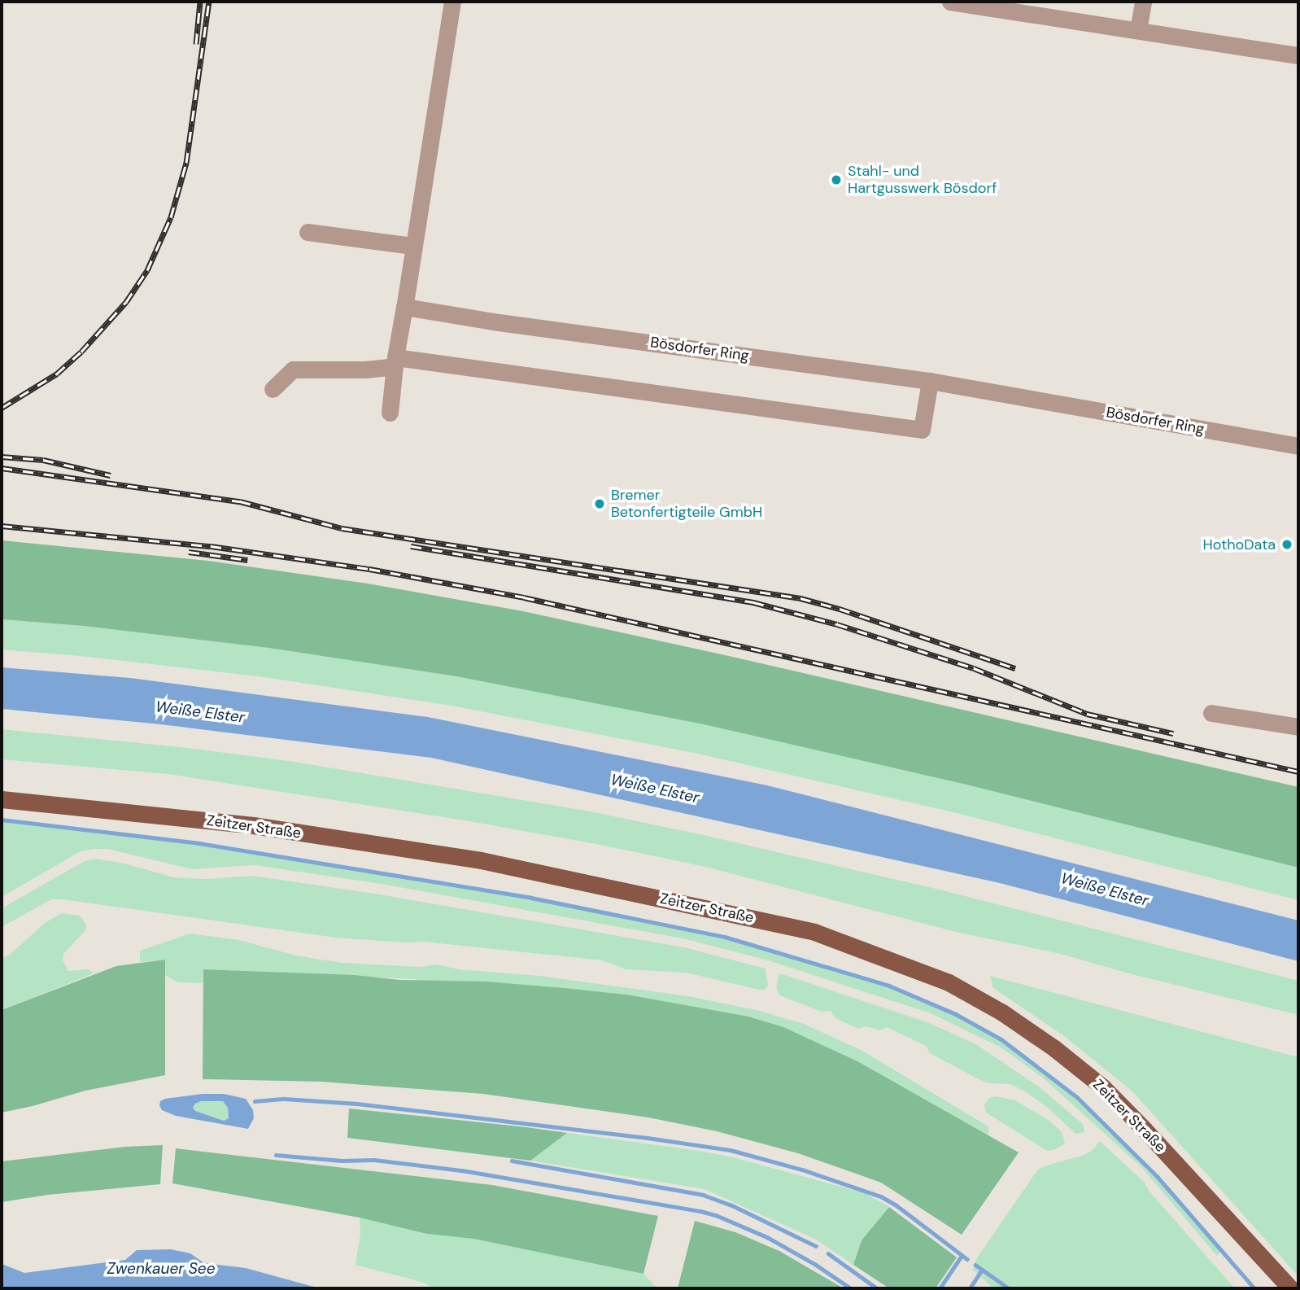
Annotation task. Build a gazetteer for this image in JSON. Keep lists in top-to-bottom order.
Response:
{
  "streets": {
    "main road": ["Zeitzer Straße"],
    "street": ["Bösdorfer Ring"]
  },
  "water": ["Weiße Elster", "Zwenkauer See"],
  "places": ["Stahl- und Hartgusswerk Bösdorf", "Bremer Betonfertigteile GmbH", "HothoData"]
}
